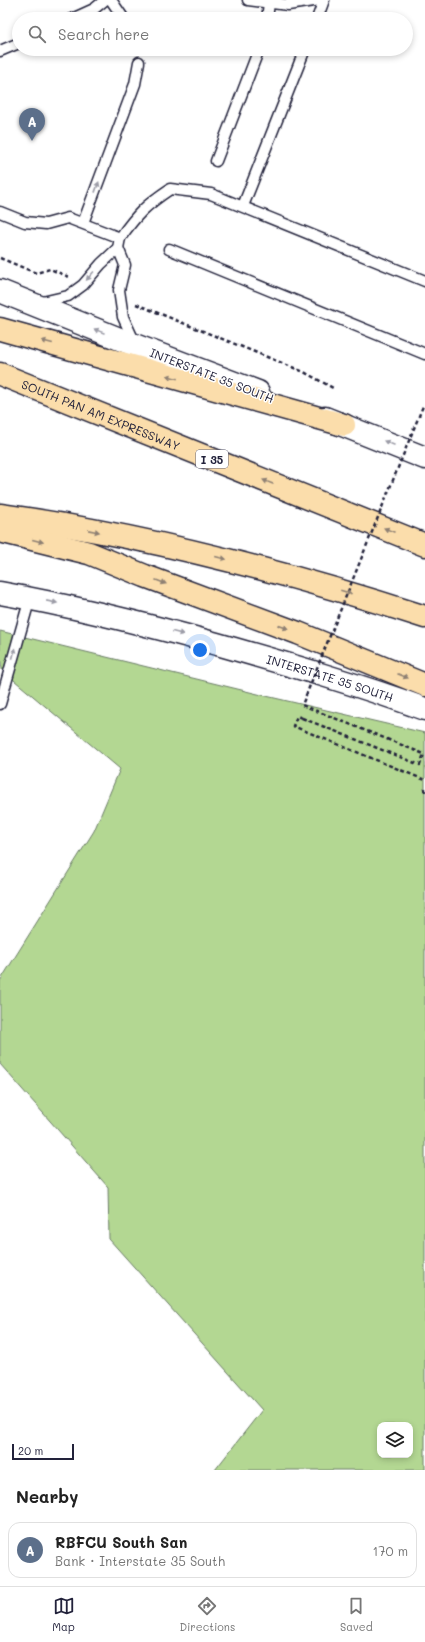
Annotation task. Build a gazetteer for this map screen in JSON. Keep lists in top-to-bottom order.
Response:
{
  "streets": {
    "highway": ["SOUTH PAN AM EXPRESSWAY", "I 35"],
    "main road": ["INTERSTATE 35 SOUTH"]
  },
  "scale_bar": "20 m",
  "page": {
    "search": "Search here",
    "pins": "A",
    "scale": "20 m",
    "heading": "Nearby",
    "list": [
      {
        "mark": "A",
        "name": "RBFCU South San",
        "note": "Bank · Interstate 35 South",
        "value": "170 m"
      }
    ],
    "nav": ["Map", "Directions", "Saved"]
  }
}
